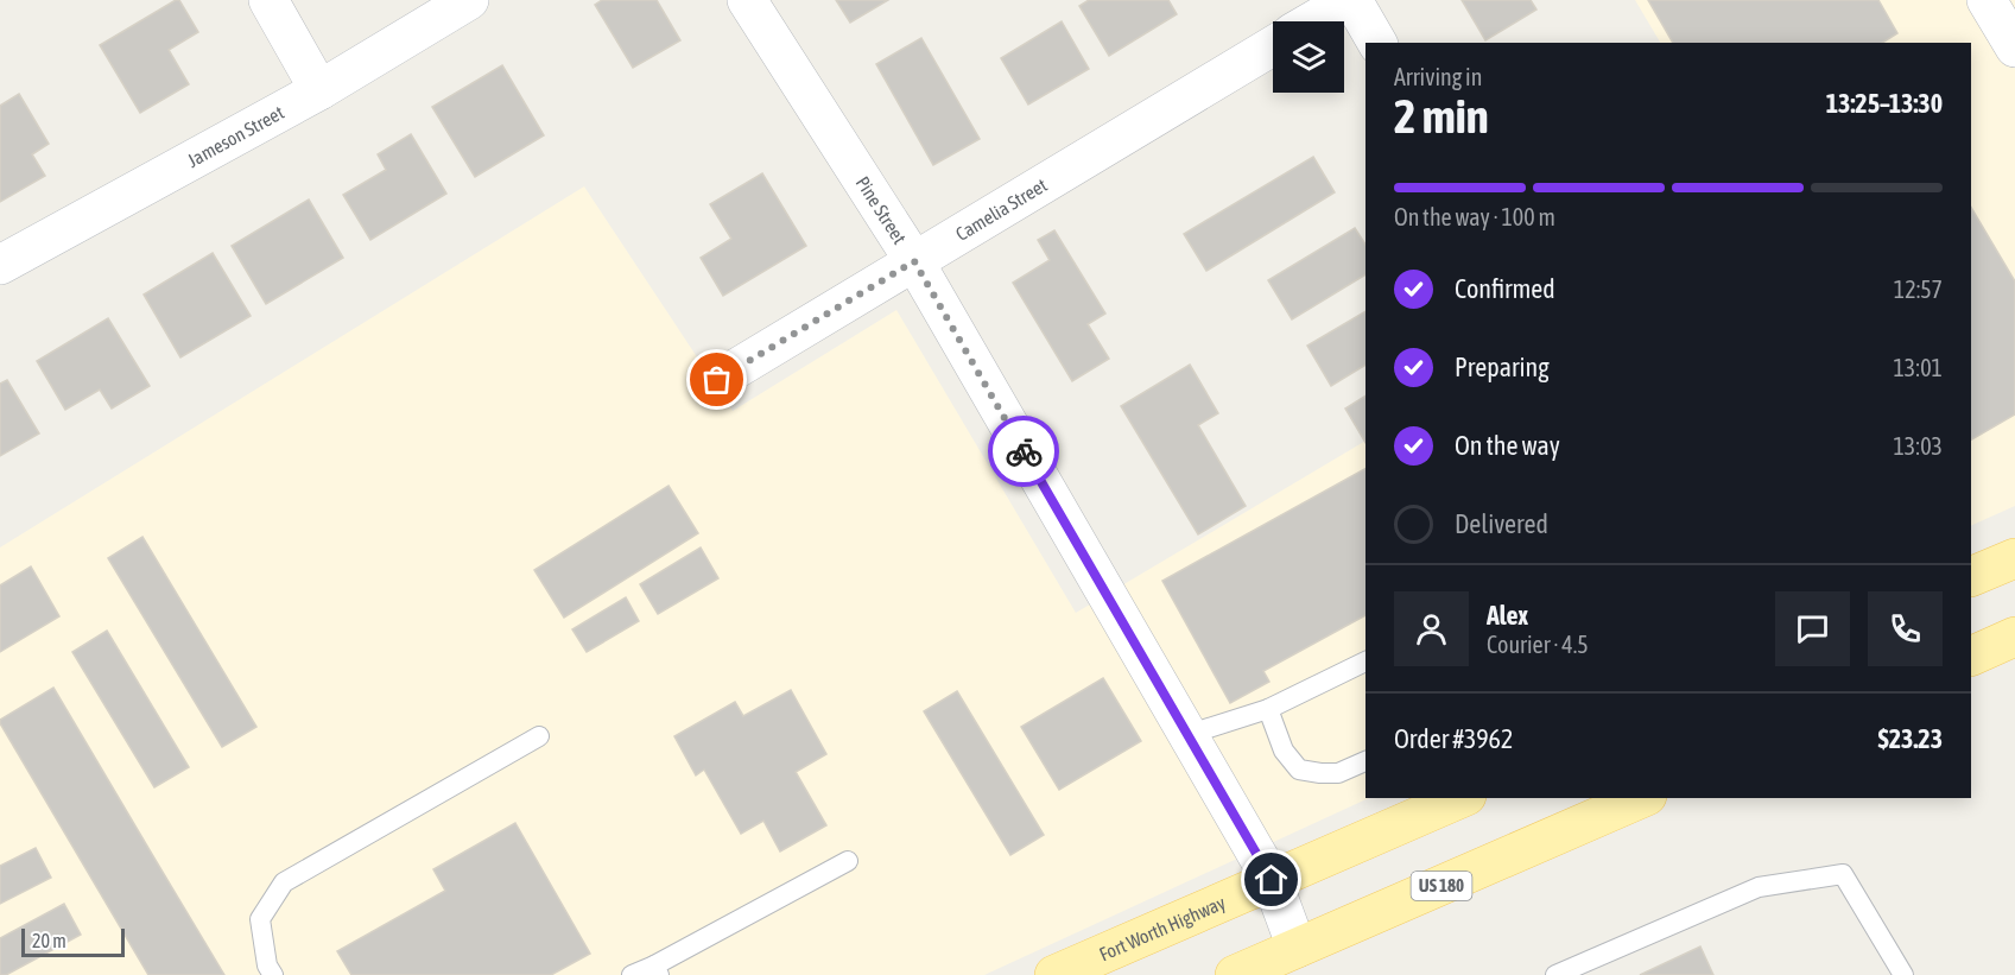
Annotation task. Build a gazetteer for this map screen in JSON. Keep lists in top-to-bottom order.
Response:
{
  "streets": {
    "main road": ["US 180", "Fort Worth Highway"],
    "street": ["Jameson Street", "Camelia Street", "Pine Street"]
  },
  "crossings": [
    ["Camelia Street", "Pine Street"],
    ["Pine Street", "US 180"],
    ["Pine Street", "Fort Worth Highway"]
  ],
  "scale_bar": "20 m",
  "page": {
    "heading": ["2 min", "Arriving in", "13:25–13:30"],
    "panel": [
      "Alex",
      "Courier · 4.5",
      "Order #3962",
      "$23.23"
    ],
    "bar": "On the way · 100 m",
    "list": [
      ["Confirmed", "12:57"],
      ["Preparing", "13:01"],
      ["On the way", "13:03"],
      "Delivered"
    ],
    "scale": "20 m"
  }
}
